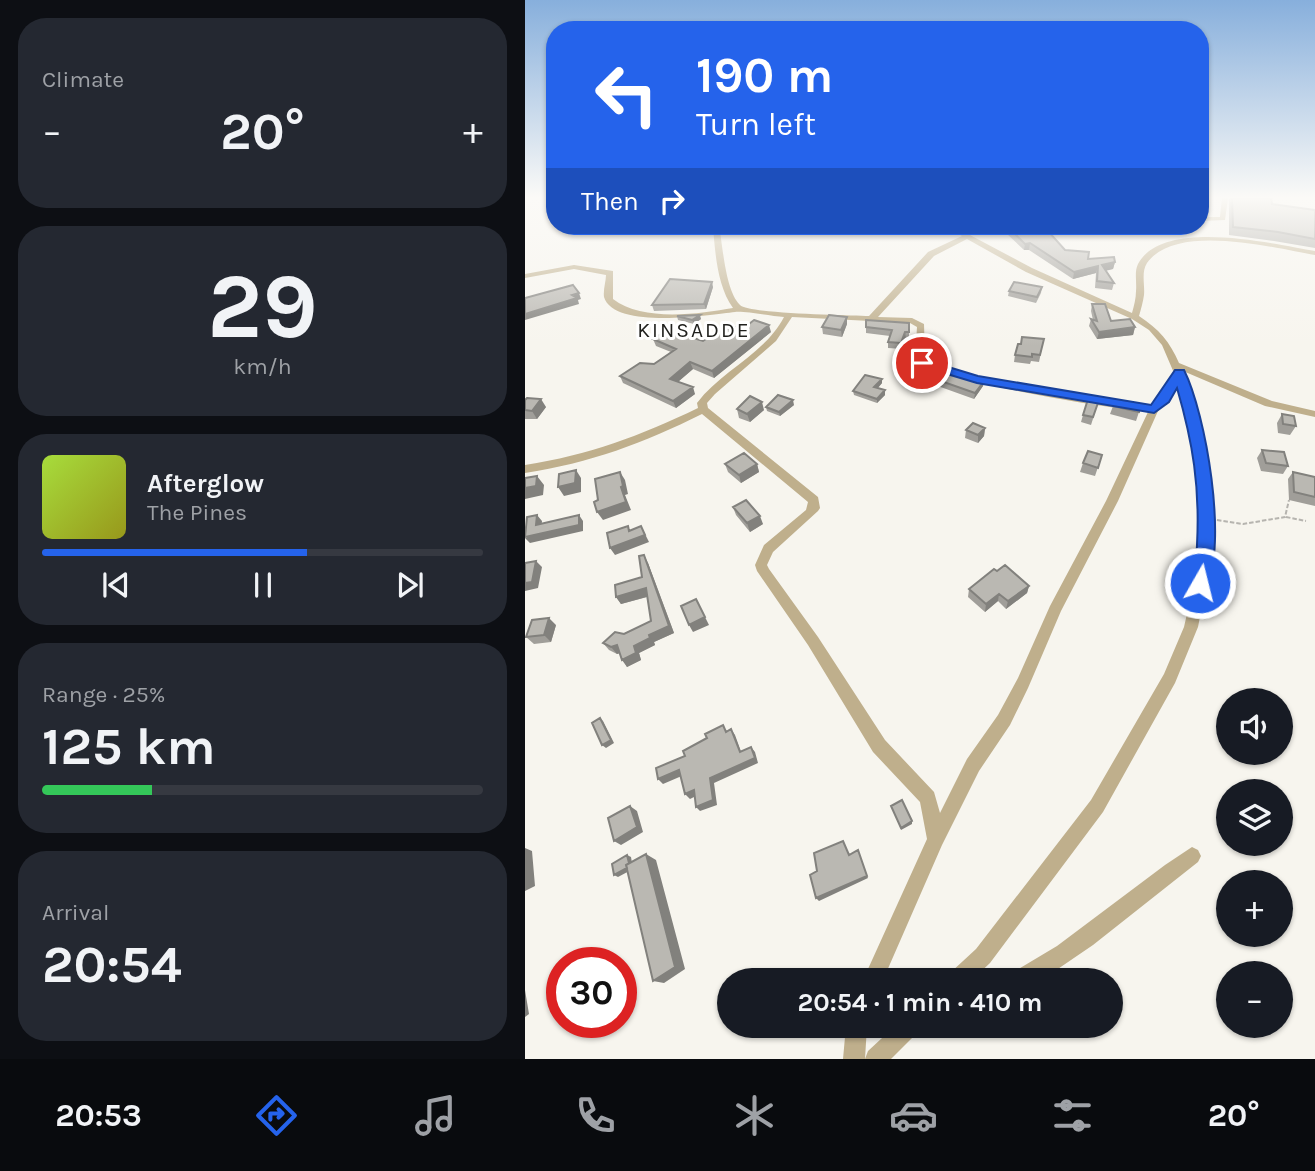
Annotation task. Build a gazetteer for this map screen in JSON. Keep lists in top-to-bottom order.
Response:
{
  "districts": ["KINSADDE"],
  "page": {
    "tile": [
      "Climate",
      ["29", "km/h"],
      ["Range · 25%", "125 km"],
      ["Arrival", "20:54"]
    ],
    "turn": ["190 m", "Turn left"],
    "heat": ["−", "20°", "+"],
    "then": "Then",
    "song": ["Afterglow", "The Pines"],
    "map_buttons": ["+", "−"],
    "limit": "30",
    "trip": "20:54 · 1 min · 410 m",
    "tabs": ["20:53", "20°"]
  }
}
